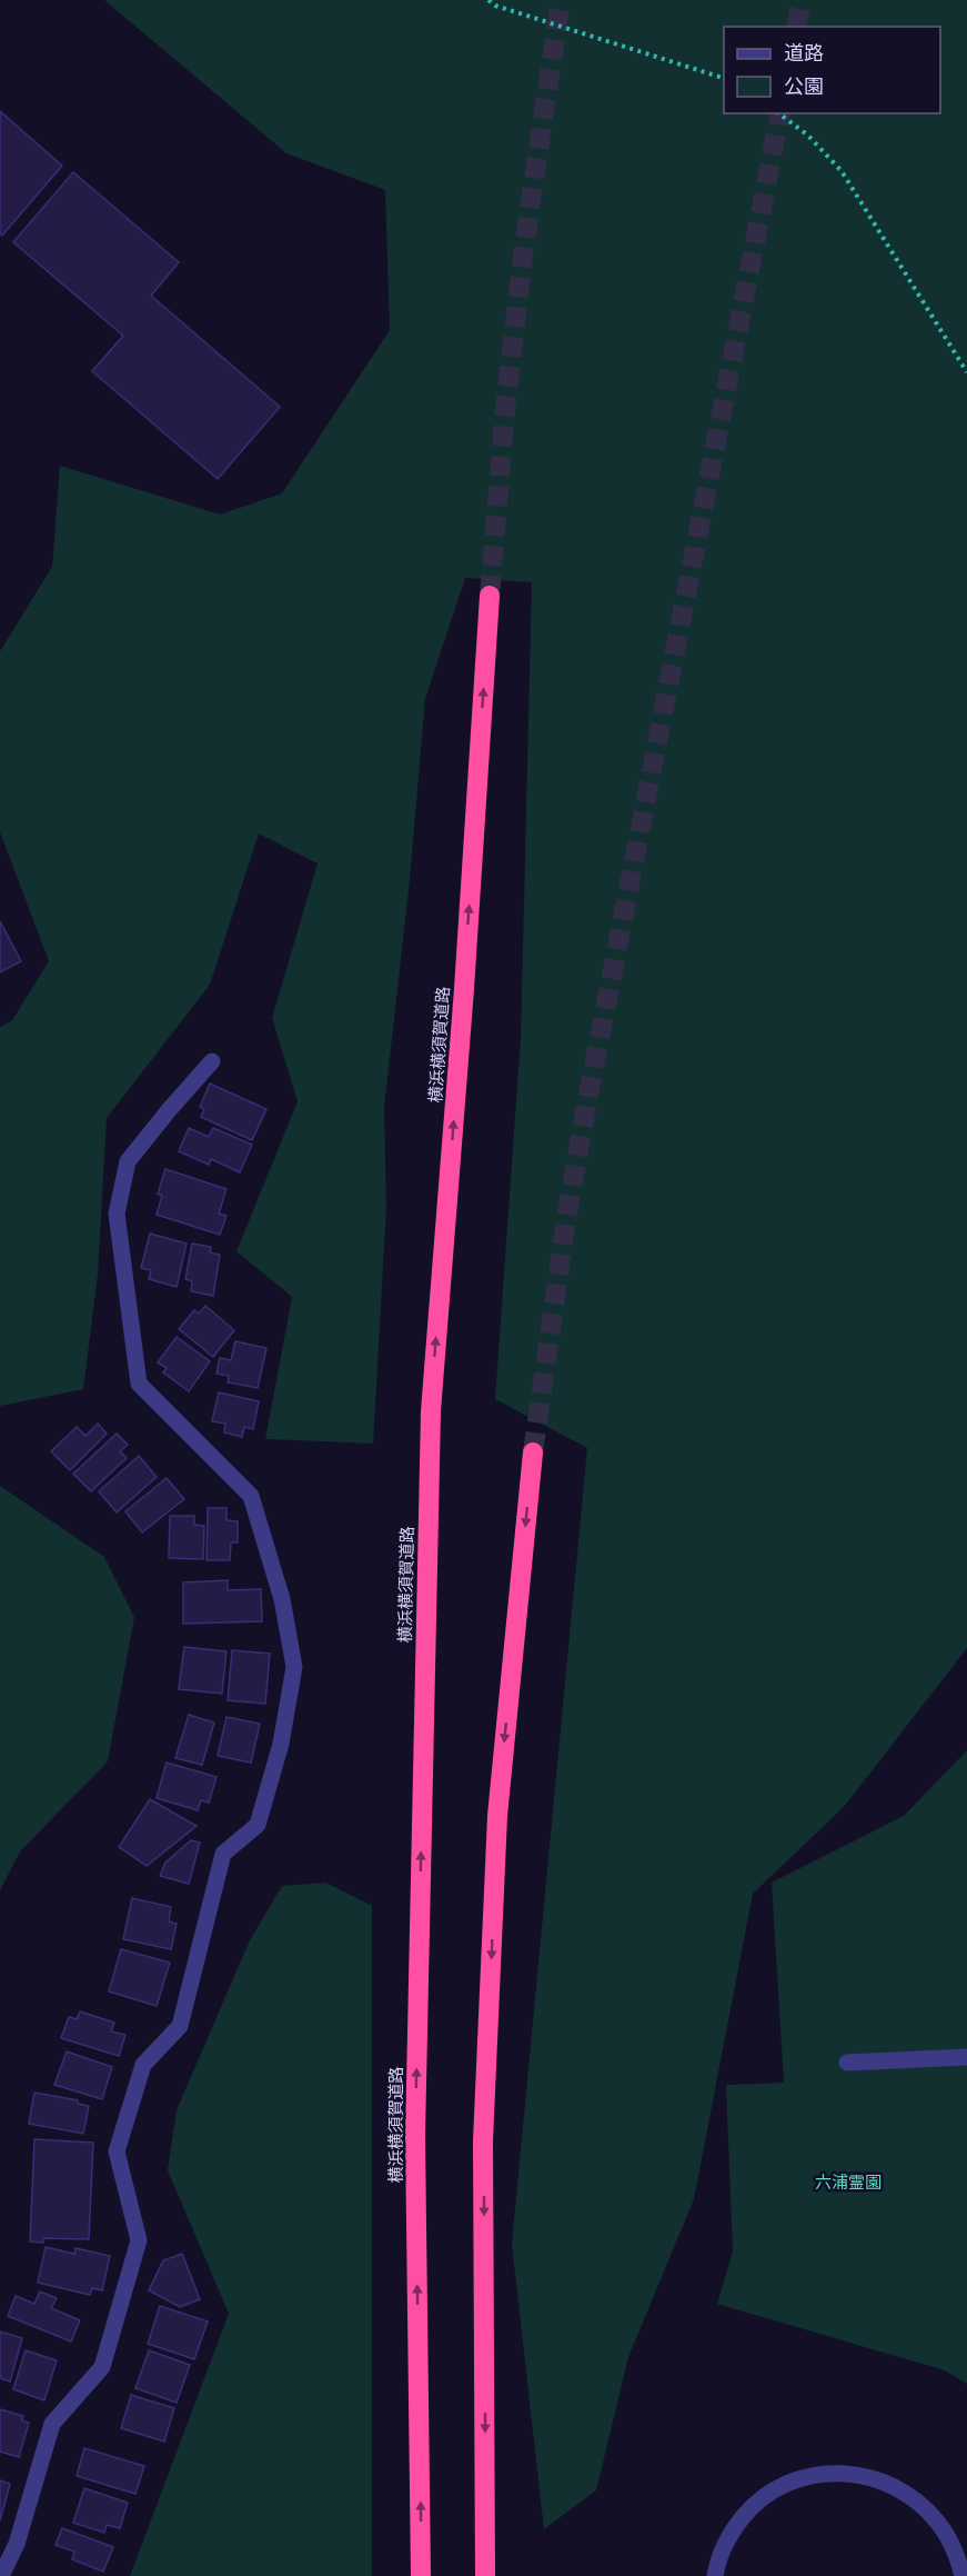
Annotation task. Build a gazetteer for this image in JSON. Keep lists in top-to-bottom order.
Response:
{
  "streets": {
    "highway": ["横浜横須賀道路"]
  },
  "parks": ["六浦霊園"],
  "legend": ["道路", "公園"]
}
